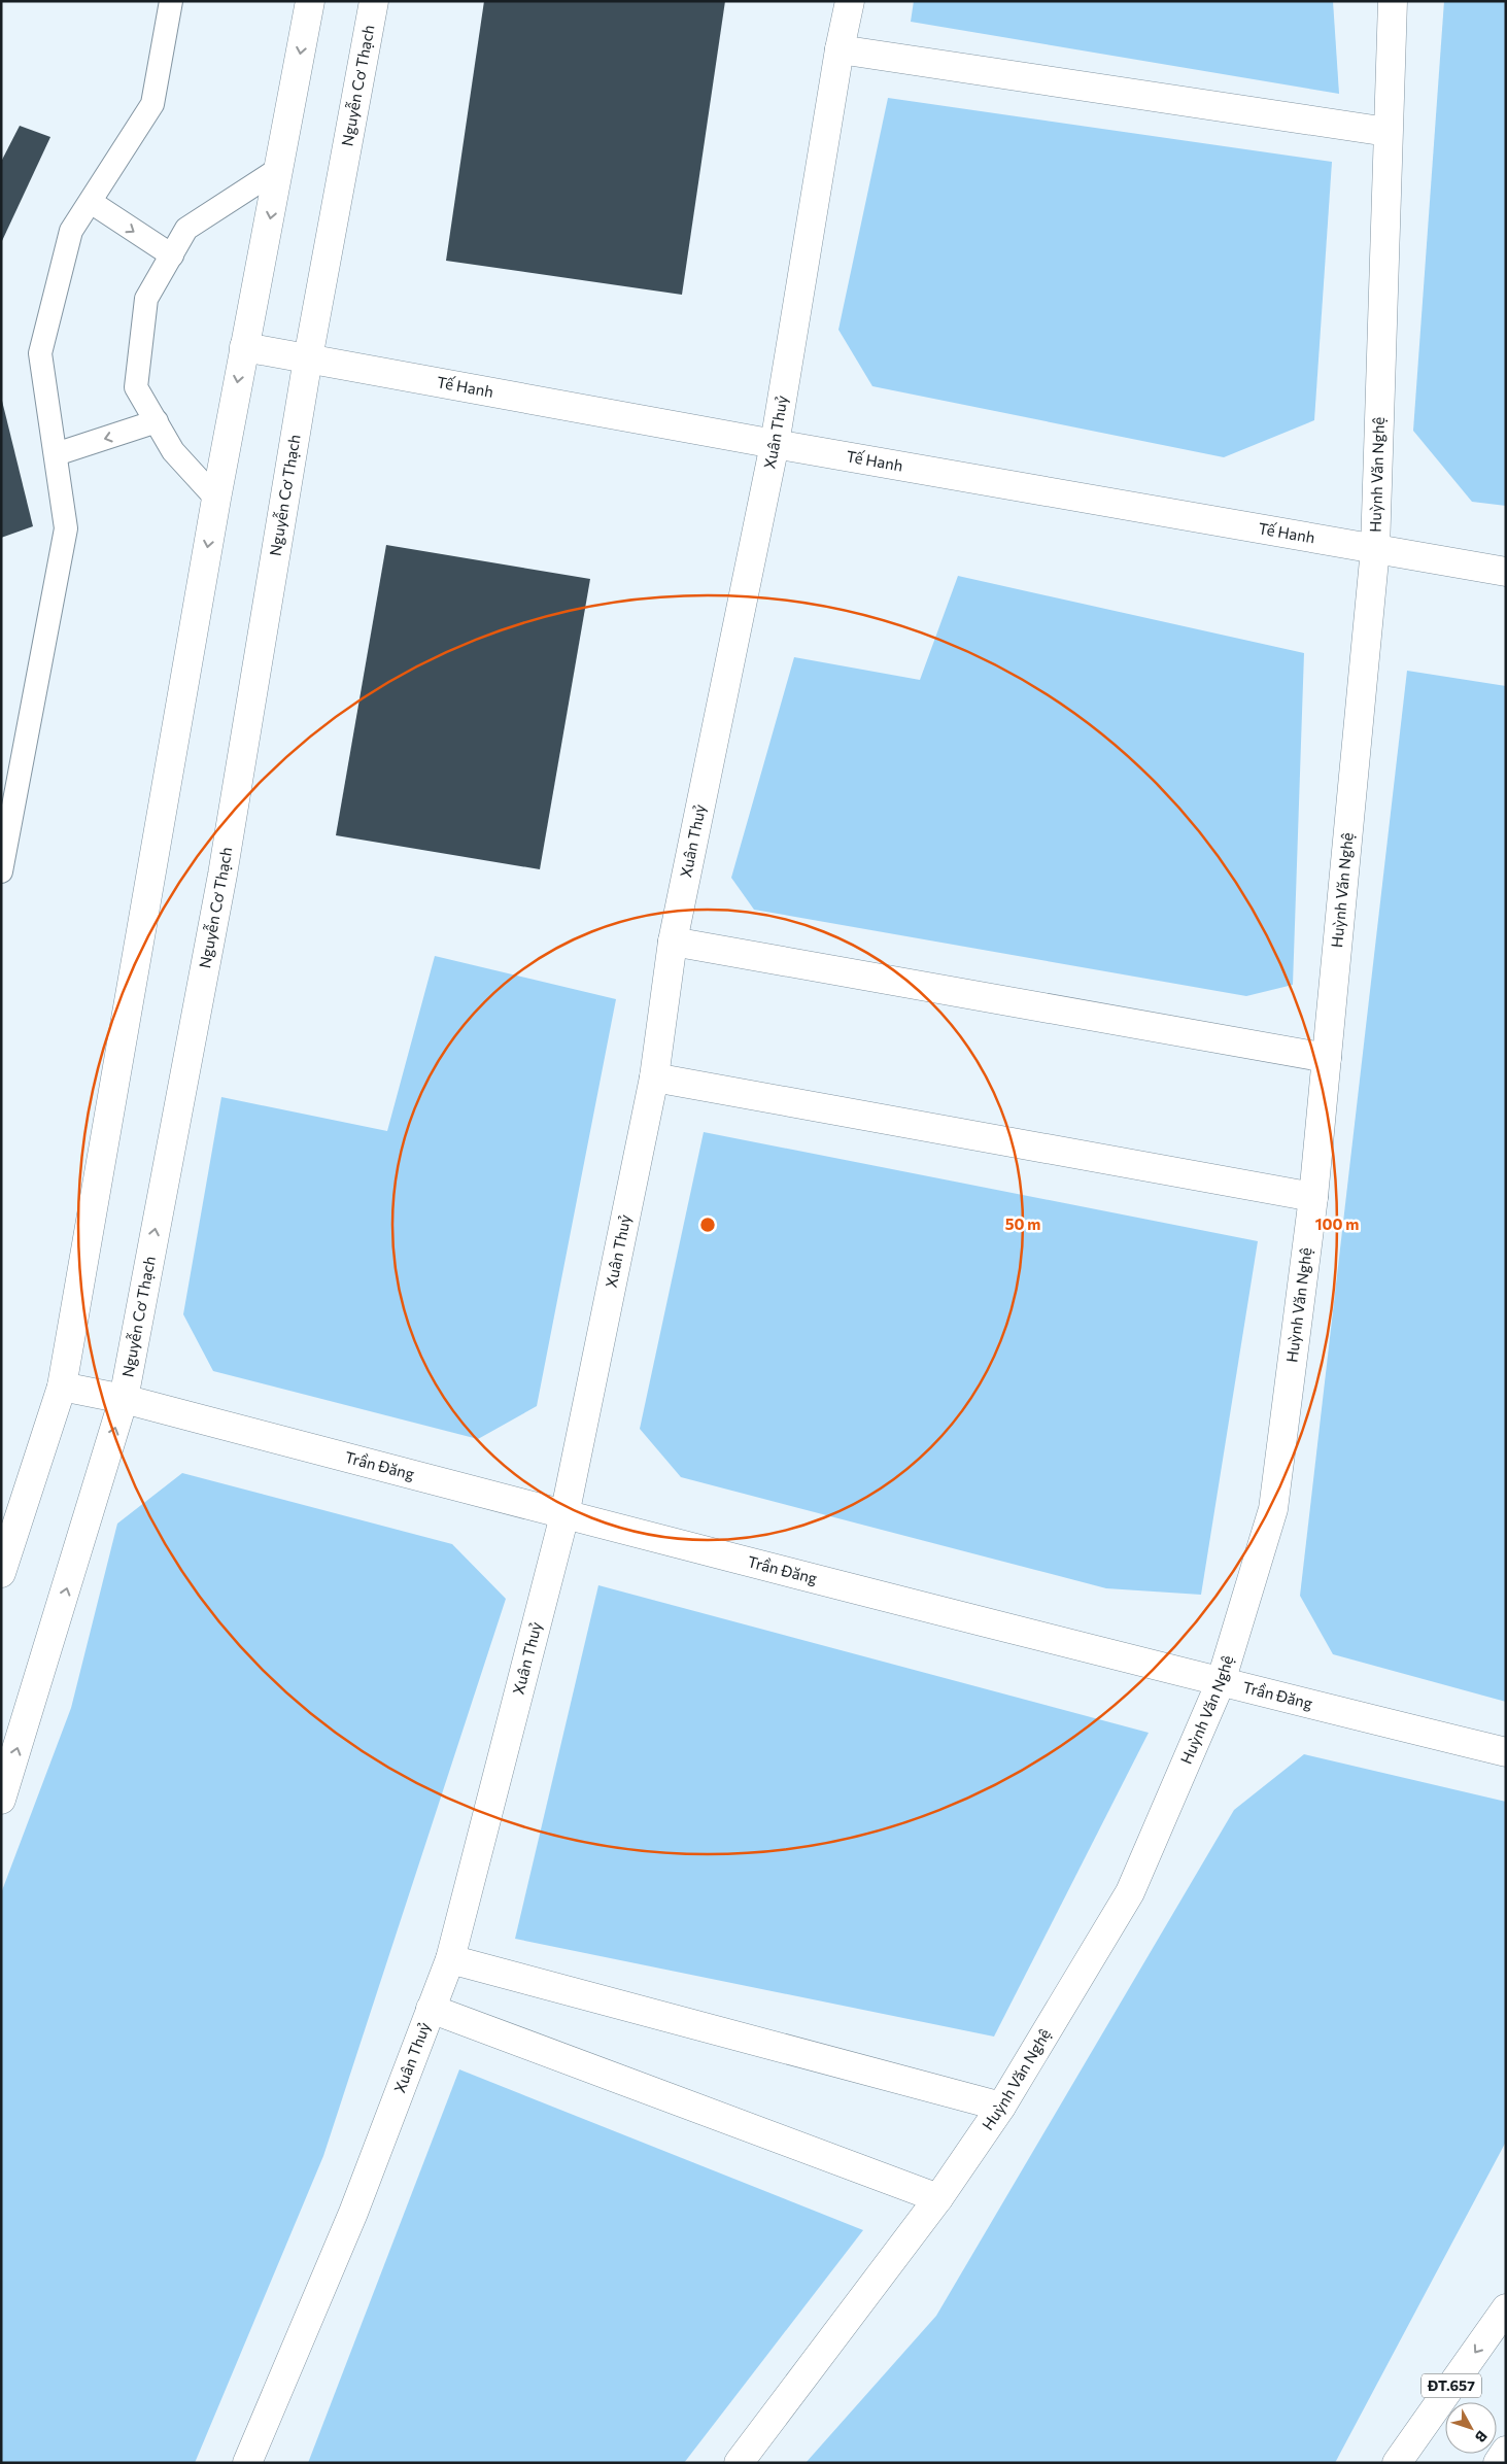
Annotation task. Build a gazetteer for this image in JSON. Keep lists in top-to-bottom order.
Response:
{
  "streets": {
    "street": [
      "Nguyễn Cơ Thạch",
      "Tế Hanh",
      "Xuân Thuỷ",
      "Huỳnh Văn Nghệ",
      "Trần Đăng",
      "ĐT.657"
    ]
  },
  "crossings": [
    ["Nguyễn Cơ Thạch", "Tế Hanh"],
    ["Nguyễn Cơ Thạch", "Trần Đăng"],
    ["Tế Hanh", "Xuân Thuỷ"],
    ["Tế Hanh", "Huỳnh Văn Nghệ"],
    ["Xuân Thuỷ", "Trần Đăng"],
    ["Huỳnh Văn Nghệ", "Trần Đăng"]
  ],
  "north": "bottom right",
  "rings": ["50 m", "100 m"]
}
